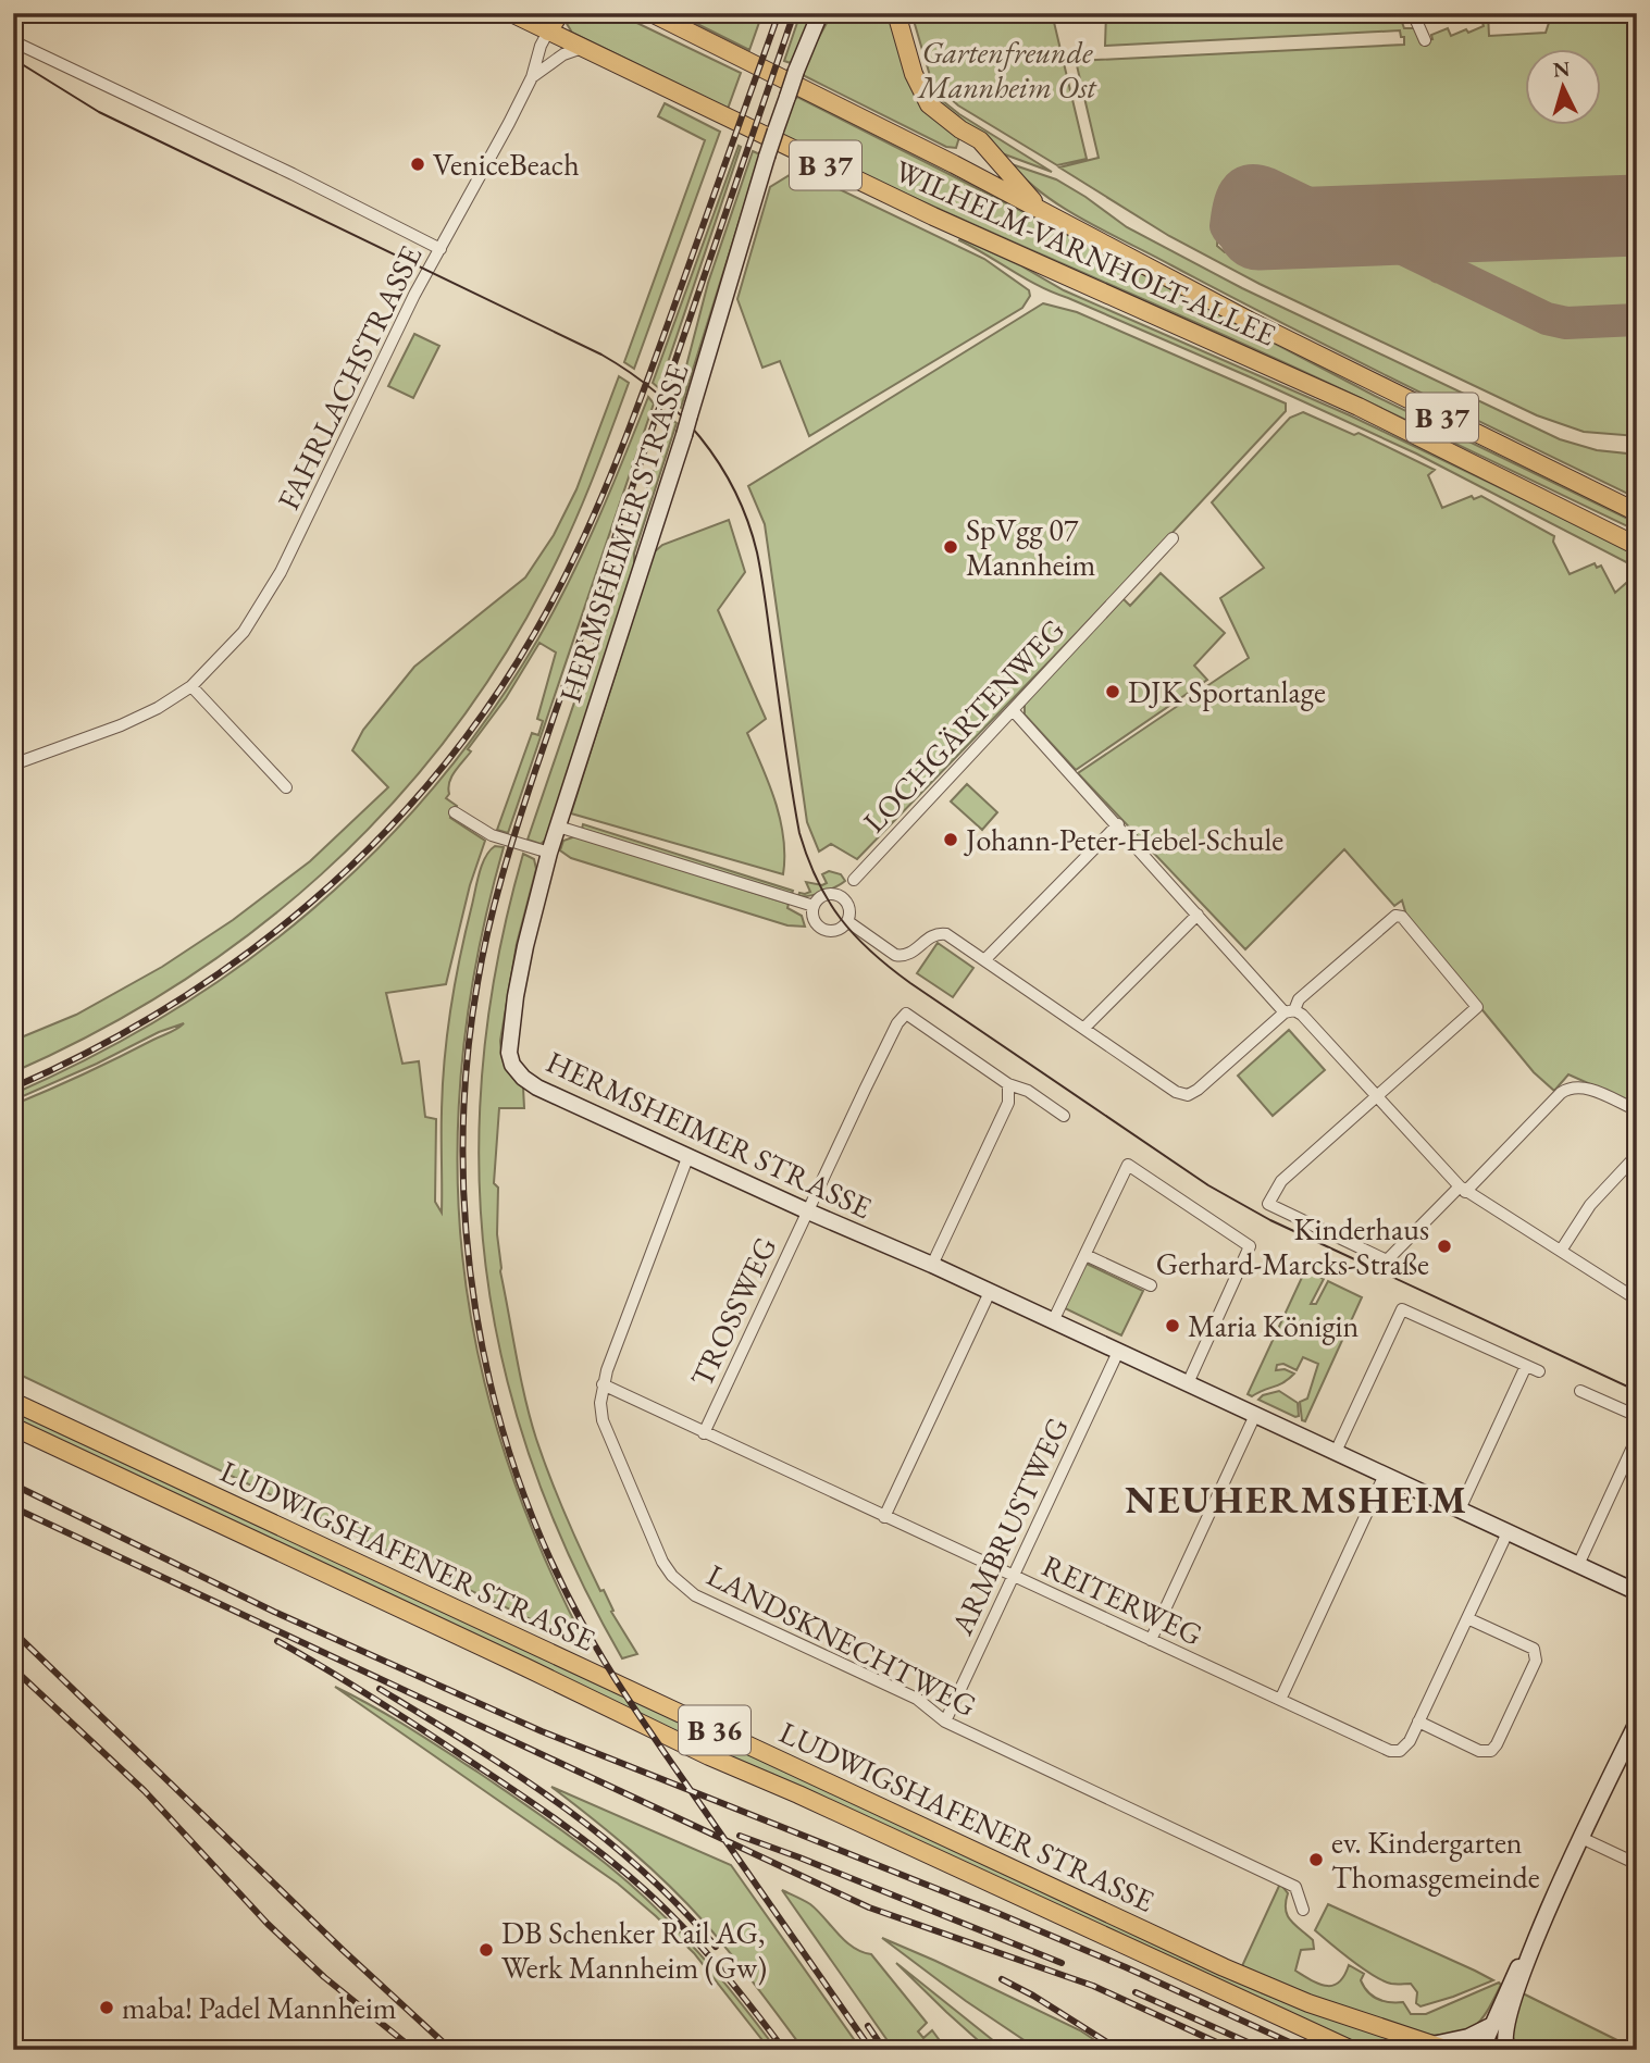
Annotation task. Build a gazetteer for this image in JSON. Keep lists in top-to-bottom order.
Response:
{
  "streets": {
    "main road": [
      "B 37",
      "WILHELM-VARNHOLT-ALLEE",
      "LUDWIGSHAFENER STRASSE",
      "B 36"
    ],
    "street": [
      "FAHRLACHSTRASSE",
      "HERMSHEIMER STRASSE",
      "LOCHGÄRTENWEG",
      "TROSSWEG",
      "ARMBRUSTWEG",
      "REITERWEG",
      "LANDSKNECHTWEG"
    ]
  },
  "crossings": [
    ["WILHELM-VARNHOLT-ALLEE", "FAHRLACHSTRASSE"],
    ["HERMSHEIMER STRASSE", "TROSSWEG"],
    ["HERMSHEIMER STRASSE", "ARMBRUSTWEG"],
    ["HERMSHEIMER STRASSE", "REITERWEG"],
    ["HERMSHEIMER STRASSE", "LANDSKNECHTWEG"],
    ["TROSSWEG", "REITERWEG"],
    ["ARMBRUSTWEG", "REITERWEG"],
    ["ARMBRUSTWEG", "LANDSKNECHTWEG"],
    ["REITERWEG", "LANDSKNECHTWEG"]
  ],
  "districts": ["NEUHERMSHEIM"],
  "parks": ["Gartenfreunde Mannheim Ost"],
  "places": [
    "VeniceBeach",
    "SpVgg 07 Mannheim",
    "DJK Sportanlage",
    "Johann-Peter-Hebel-Schule",
    "Kinderhaus Gerhard-Marcks-Straße",
    "Maria Königin",
    "ev. Kindergarten Thomasgemeinde",
    "DB Schenker Rail AG, Werk Mannheim (Gw)",
    "maba! Padel Mannheim"
  ],
  "north": "top"
}
